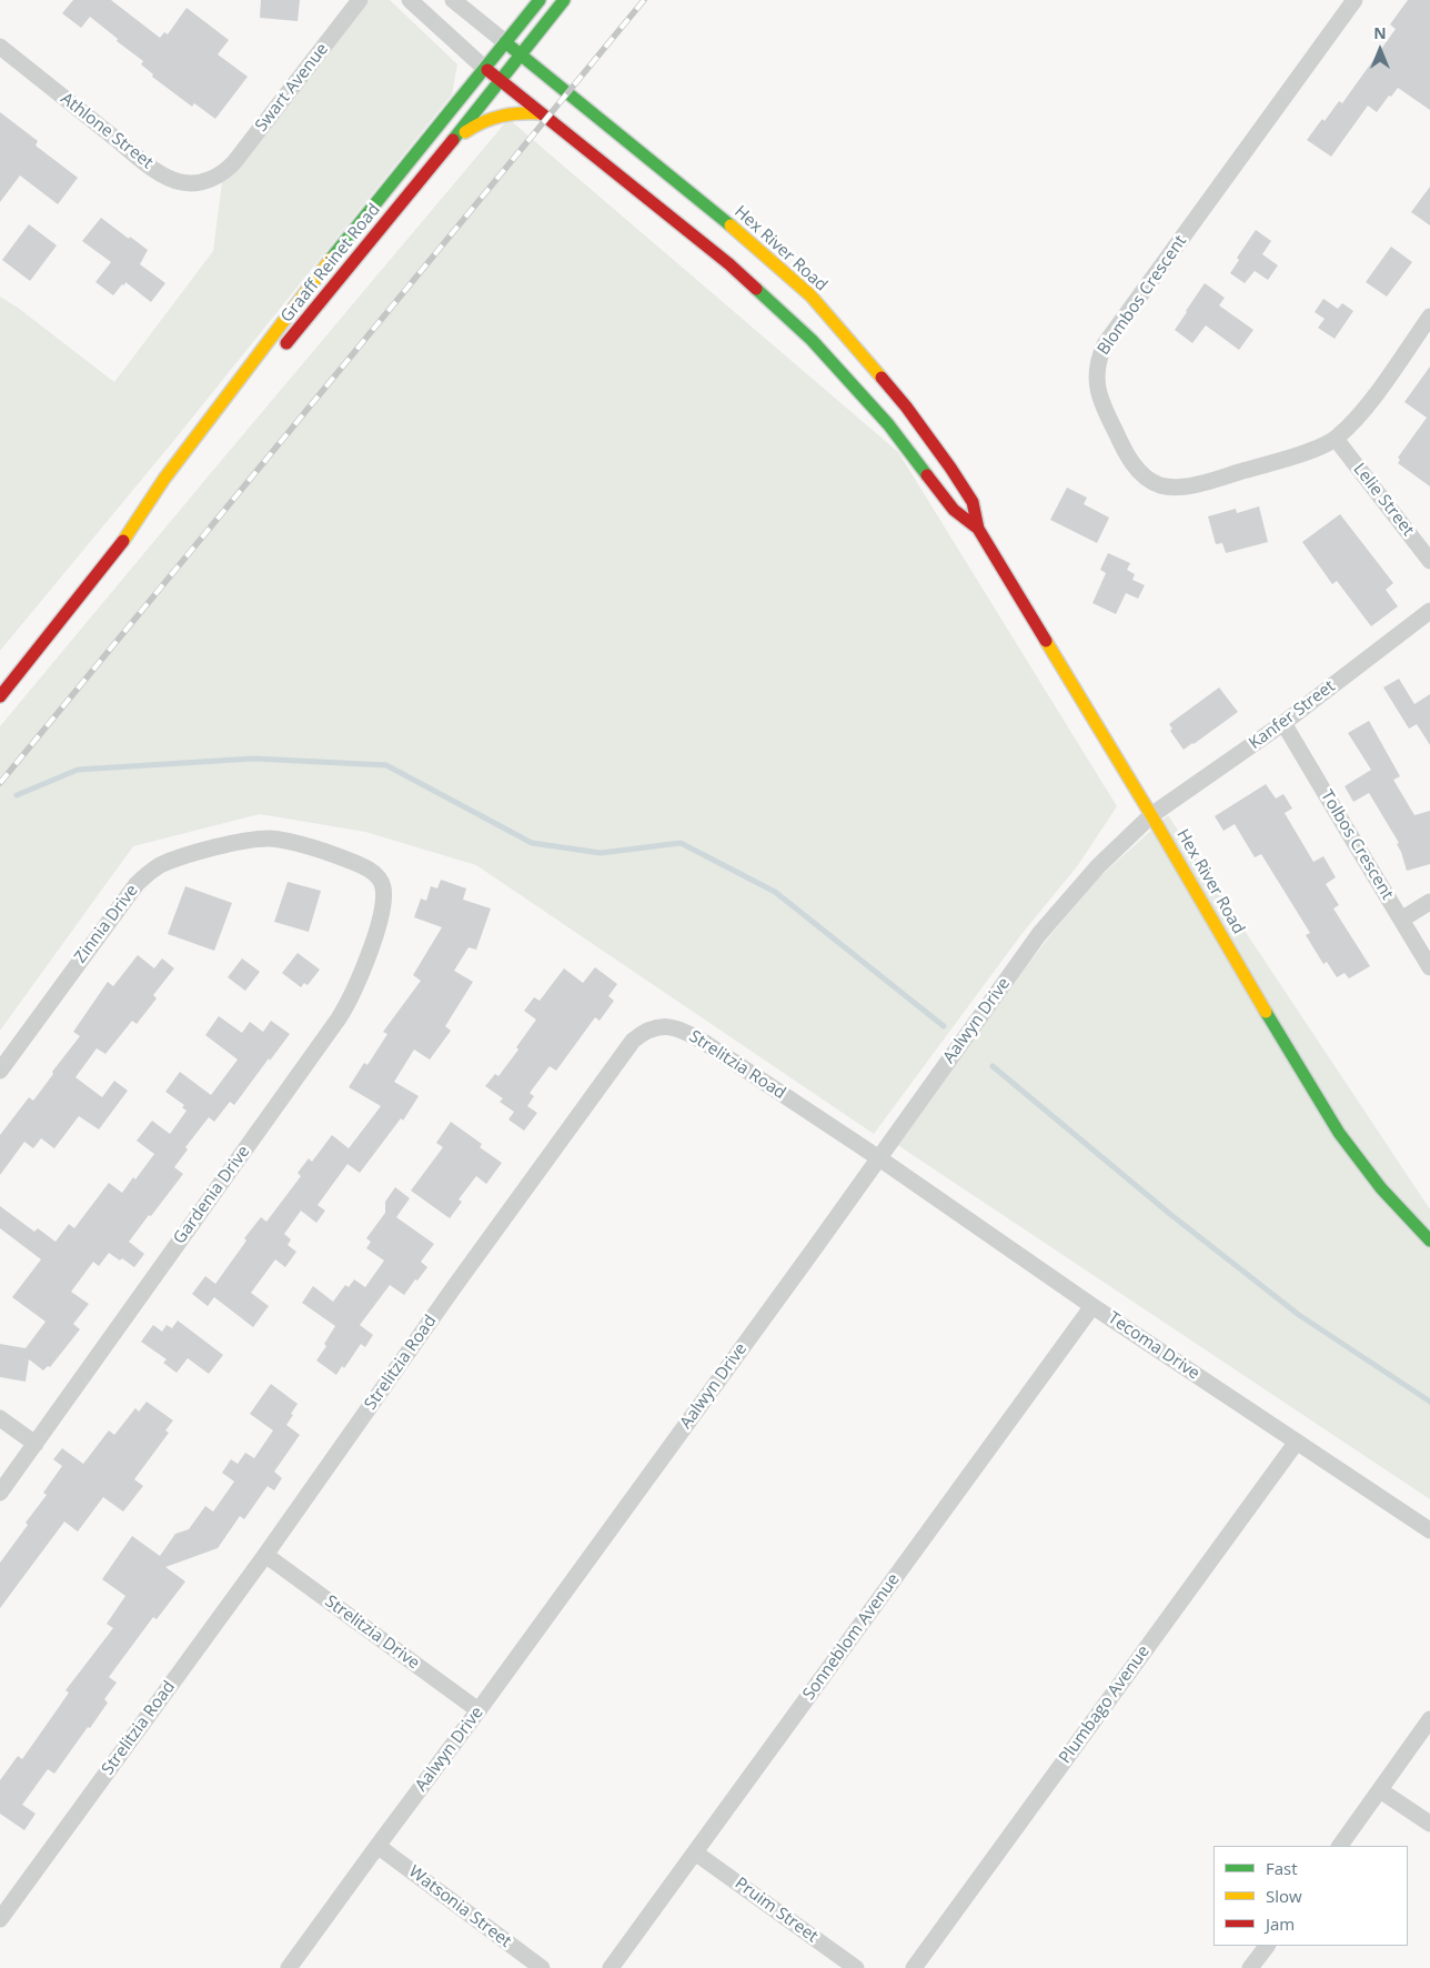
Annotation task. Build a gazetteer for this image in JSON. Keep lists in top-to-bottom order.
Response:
{
  "streets": {
    "street": [
      "Swart Avenue",
      "Athlone Street",
      "Hex River Road",
      "Graaff Reinet Road",
      "Blombos Crescent",
      "Lelie Street",
      "Kanfer Street",
      "Tolbos Crescent",
      "Zinnia Drive",
      "Aalwyn Drive",
      "Strelitzia Road",
      "Gardenia Drive",
      "Tecoma Drive",
      "Strelitzia Drive",
      "Sonneblom Avenue",
      "Plumbago Avenue",
      "Watsonia Street",
      "Pruim Street"
    ]
  },
  "crossings": [
    ["Swart Avenue", "Athlone Street"],
    ["Hex River Road", "Graaff Reinet Road"],
    ["Hex River Road", "Kanfer Street"],
    ["Hex River Road", "Aalwyn Drive"],
    ["Blombos Crescent", "Lelie Street"],
    ["Kanfer Street", "Tolbos Crescent"],
    ["Kanfer Street", "Aalwyn Drive"],
    ["Zinnia Drive", "Gardenia Drive"],
    ["Aalwyn Drive", "Strelitzia Road"],
    ["Aalwyn Drive", "Tecoma Drive"],
    ["Aalwyn Drive", "Strelitzia Drive"],
    ["Aalwyn Drive", "Watsonia Street"],
    ["Strelitzia Road", "Tecoma Drive"],
    ["Strelitzia Road", "Strelitzia Drive"],
    ["Tecoma Drive", "Sonneblom Avenue"],
    ["Tecoma Drive", "Plumbago Avenue"],
    ["Sonneblom Avenue", "Pruim Street"]
  ],
  "legend": ["Fast", "Slow", "Jam"],
  "north": "top"
}
